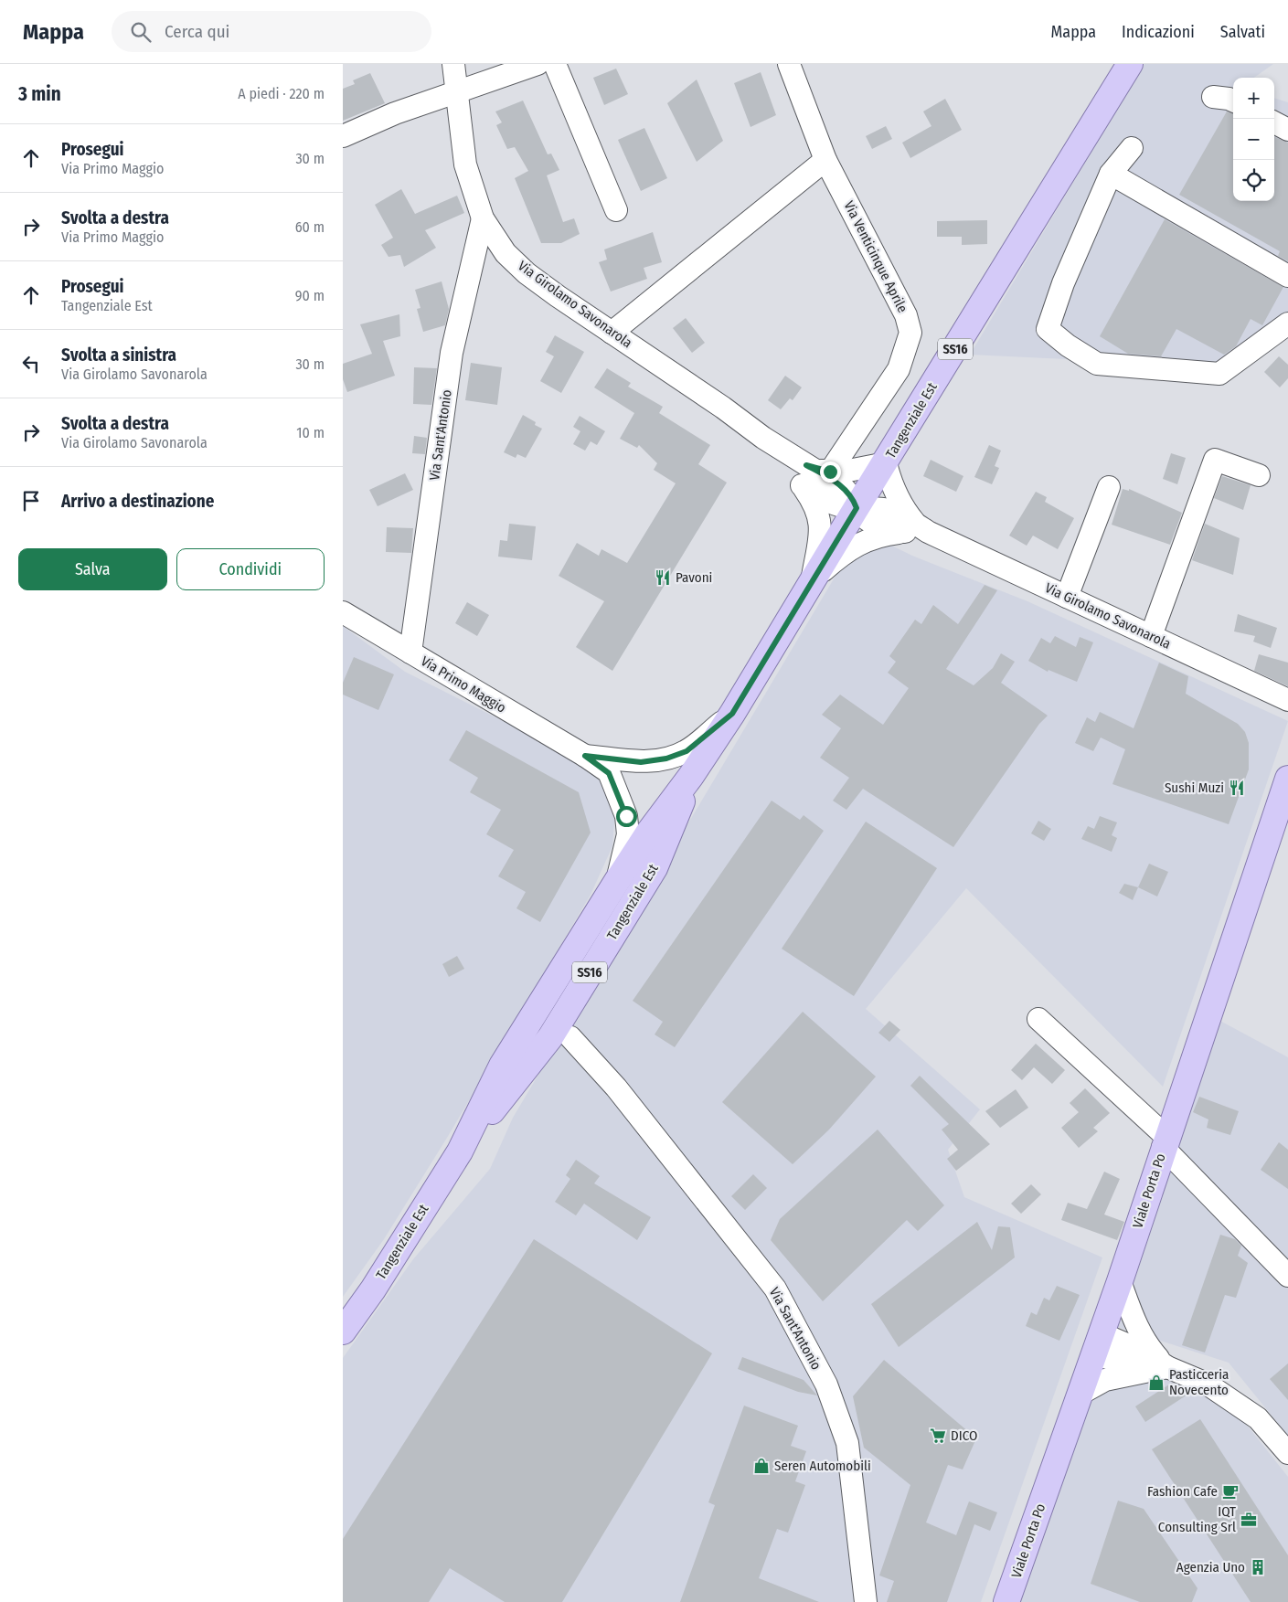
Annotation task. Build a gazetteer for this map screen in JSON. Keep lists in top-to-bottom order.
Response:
{
  "streets": {
    "main road": ["SS16", "Tangenziale Est", "Viale Porta Po"],
    "street": [
      "Via Venticinque Aprile",
      "Via Girolamo Savonarola",
      "Via Sant'Antonio",
      "Via Primo Maggio"
    ]
  },
  "crossings": [
    ["Via Venticinque Aprile", "Via Girolamo Savonarola"],
    ["Via Girolamo Savonarola", "Tangenziale Est"],
    ["Via Girolamo Savonarola", "Via Sant'Antonio"],
    ["Tangenziale Est", "Via Primo Maggio"],
    ["Via Sant'Antonio", "Via Primo Maggio"]
  ],
  "places": {
    "restaurant": ["Pavoni", "Sushi Muzi"],
    "shop": ["Pasticceria Novecento", "Seren Automobili"],
    "supermarket": ["DICO"],
    "cafe": ["Fashion Cafe"],
    "office": ["IQT Consulting Srl"],
    "building": ["Agenzia Uno"]
  },
  "page": {
    "header": "Mappa",
    "search": "Cerca qui",
    "nav": ["Mappa", "Indicazioni", "Salvati"],
    "heading": ["3 min", "A piedi · 220 m"],
    "map_buttons": ["+", "−"],
    "list": [
      ["Prosegui", "Via Primo Maggio", "30 m"],
      ["Svolta a destra", "Via Primo Maggio", "60 m"],
      ["Prosegui", "Tangenziale Est", "90 m"],
      ["Svolta a sinistra", "Via Girolamo Savonarola", "30 m"],
      ["Svolta a destra", "Via Girolamo Savonarola", "10 m"],
      "Arrivo a destinazione"
    ],
    "buttons": ["Salva", "Condividi"]
  }
}
